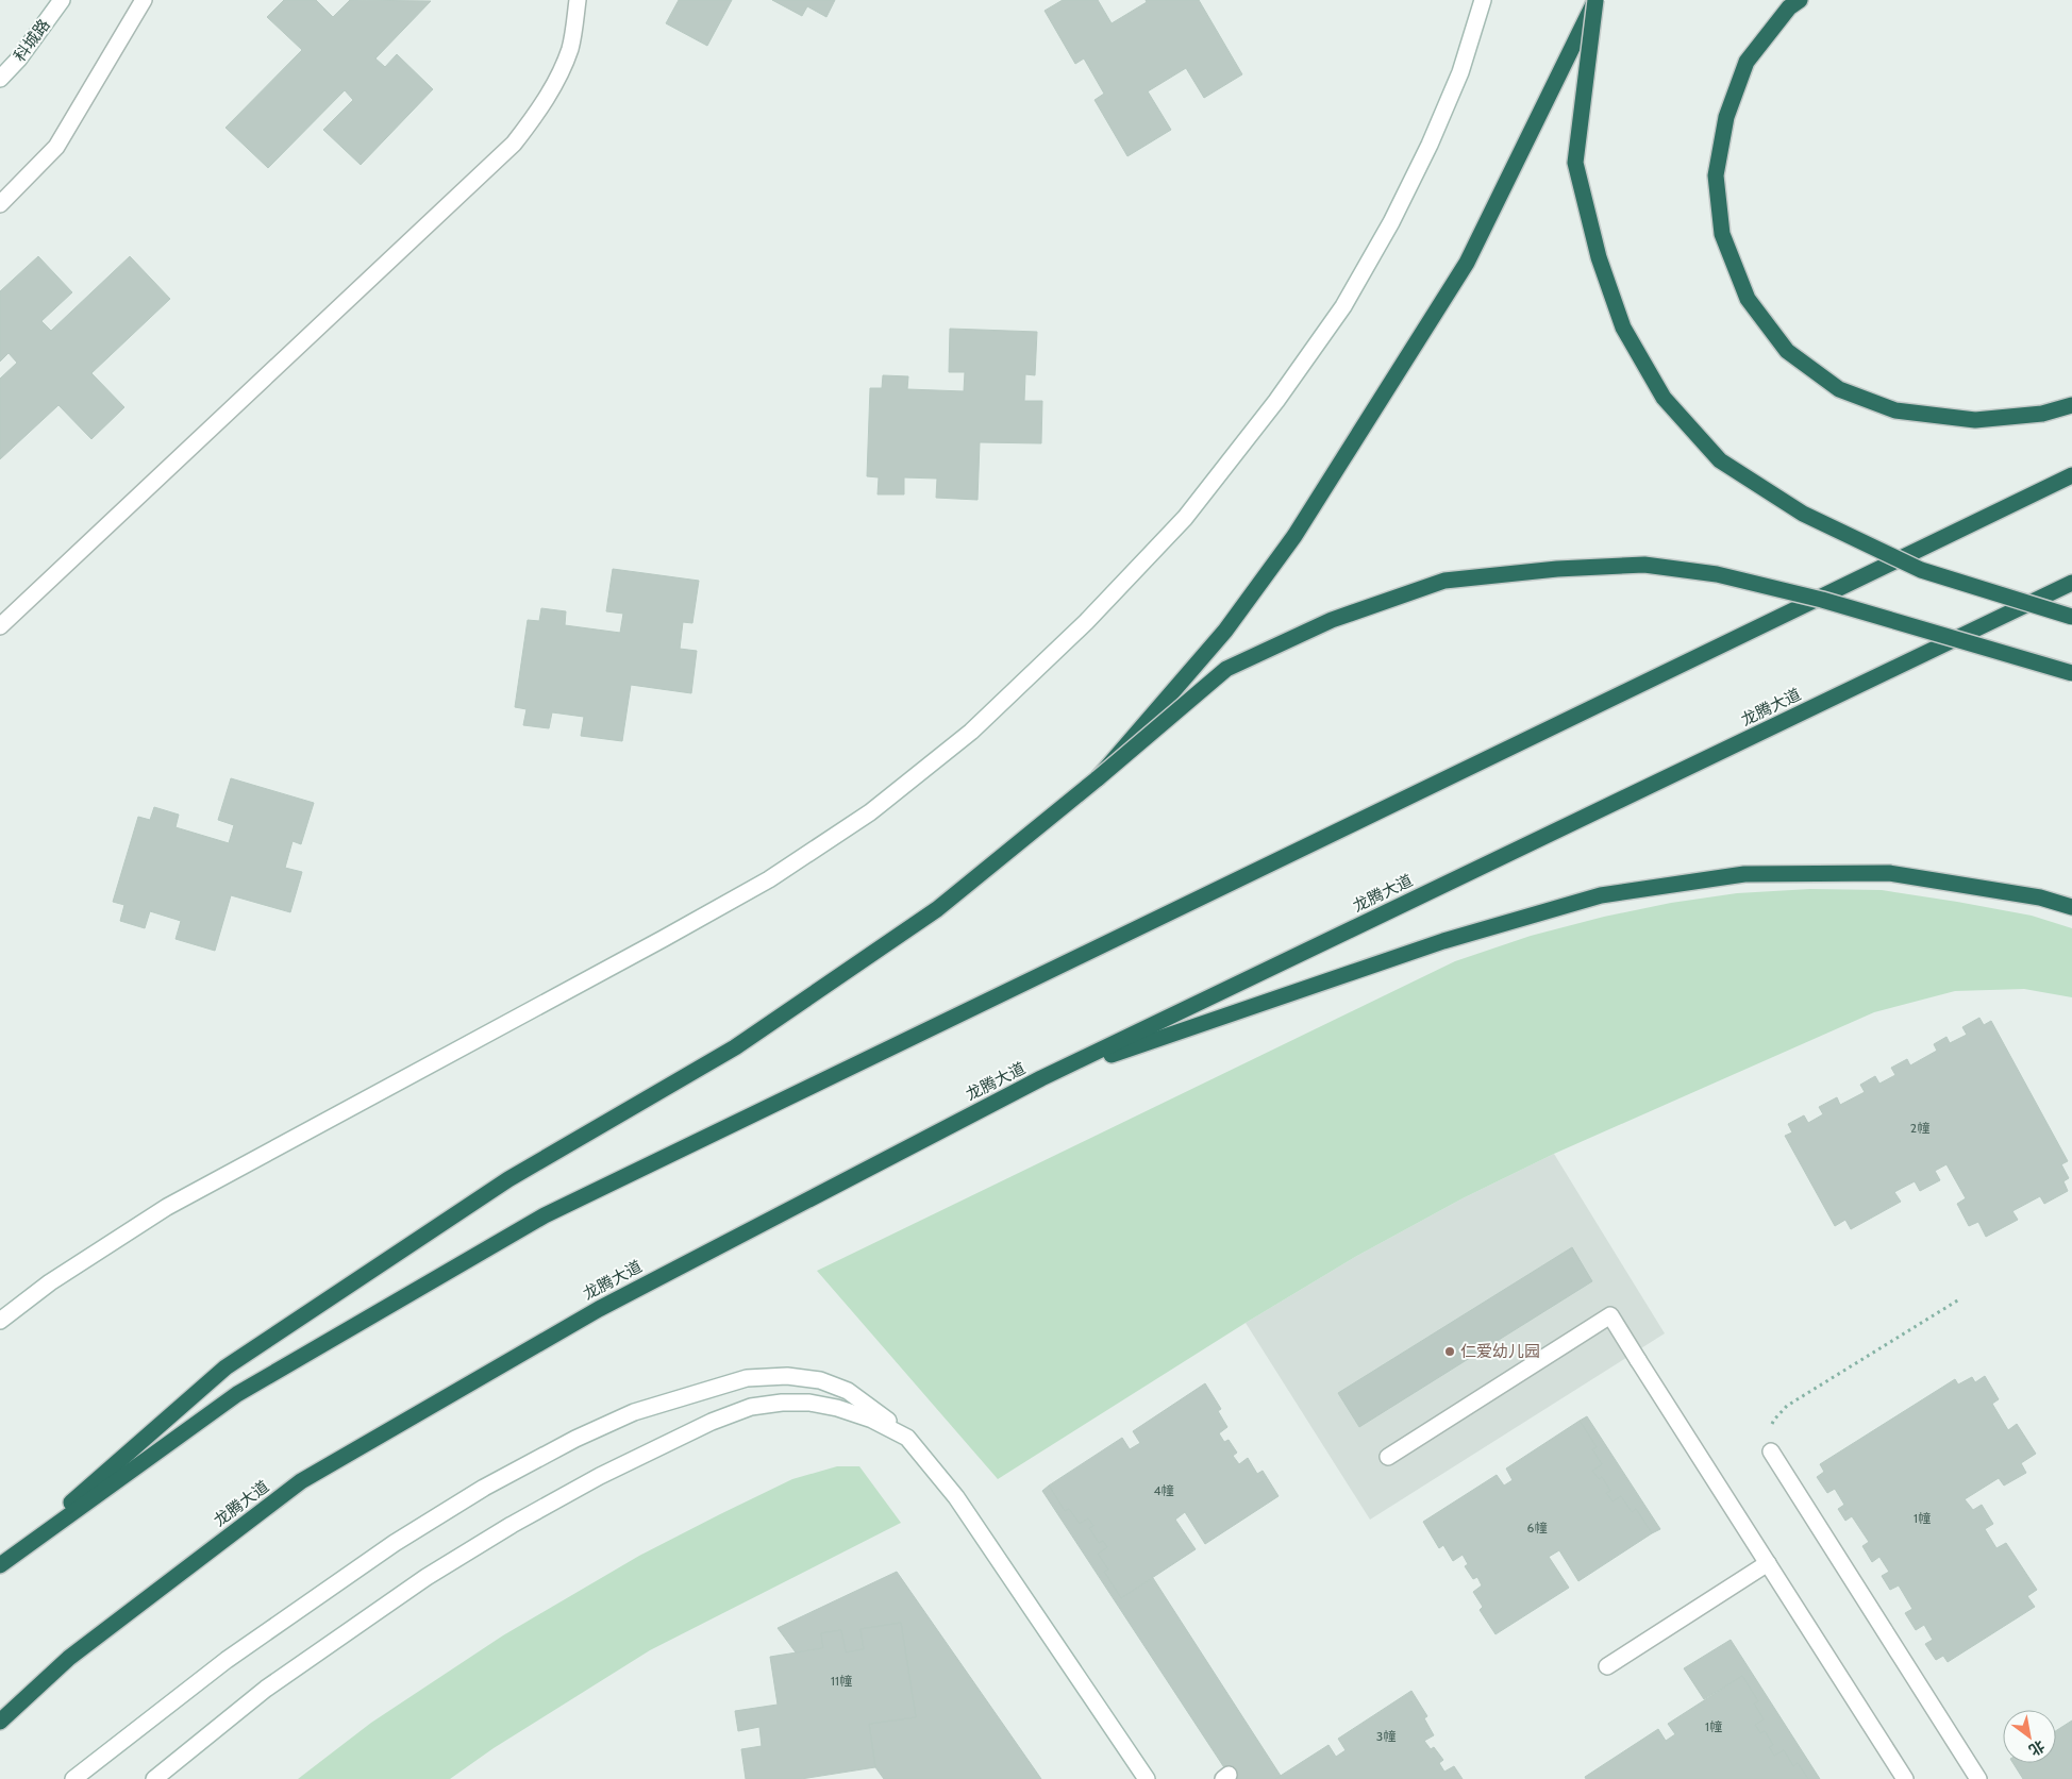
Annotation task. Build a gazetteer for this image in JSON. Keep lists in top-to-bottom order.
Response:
{
  "streets": {
    "highway": ["龙腾大道"],
    "main road": ["科城路"]
  },
  "places": ["仁爱幼儿园"],
  "house_numbers": [
    "2幢",
    "4幢",
    "1幢",
    "6幢",
    "11幢",
    "1幢",
    "3幢"
  ],
  "north": "bottom right"
}
